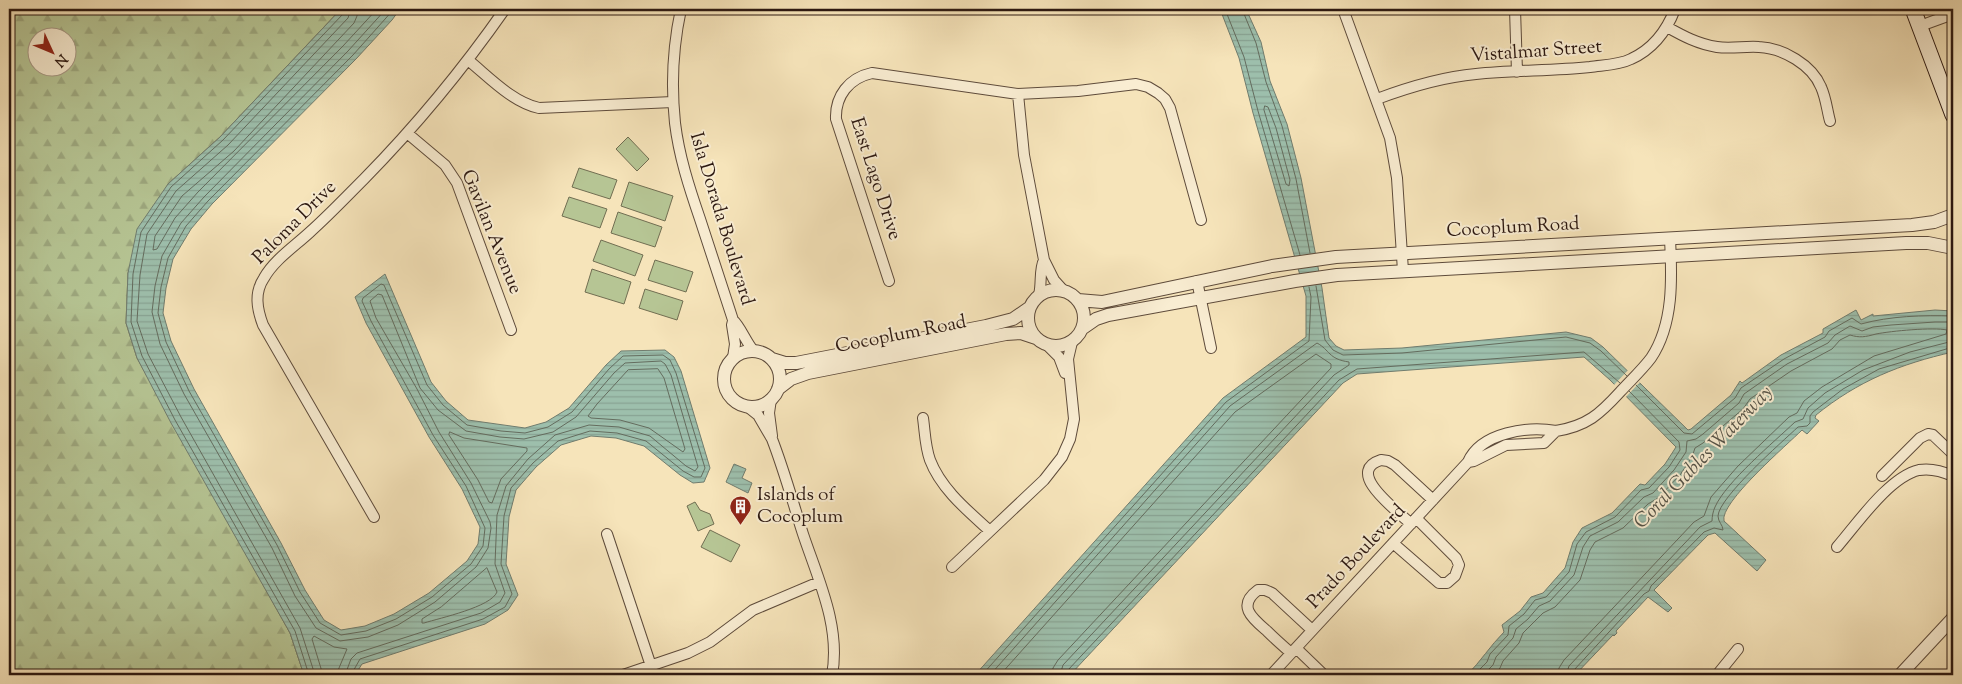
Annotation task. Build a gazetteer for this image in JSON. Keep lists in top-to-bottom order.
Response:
{
  "streets": {
    "street": [
      "Vistalmar Street",
      "East Lago Drive",
      "Isla Dorada Boulevard",
      "Paloma Drive",
      "Cocoplum Road",
      "Gavilan Avenue",
      "Prado Boulevard"
    ]
  },
  "crossings": [
    ["Isla Dorada Boulevard", "Cocoplum Road"],
    ["Paloma Drive", "Gavilan Avenue"],
    ["Cocoplum Road", "Prado Boulevard"]
  ],
  "water": ["Coral Gables Waterway"],
  "places": {
    "building": ["Islands of Cocoplum"]
  },
  "north": "bottom right"
}
